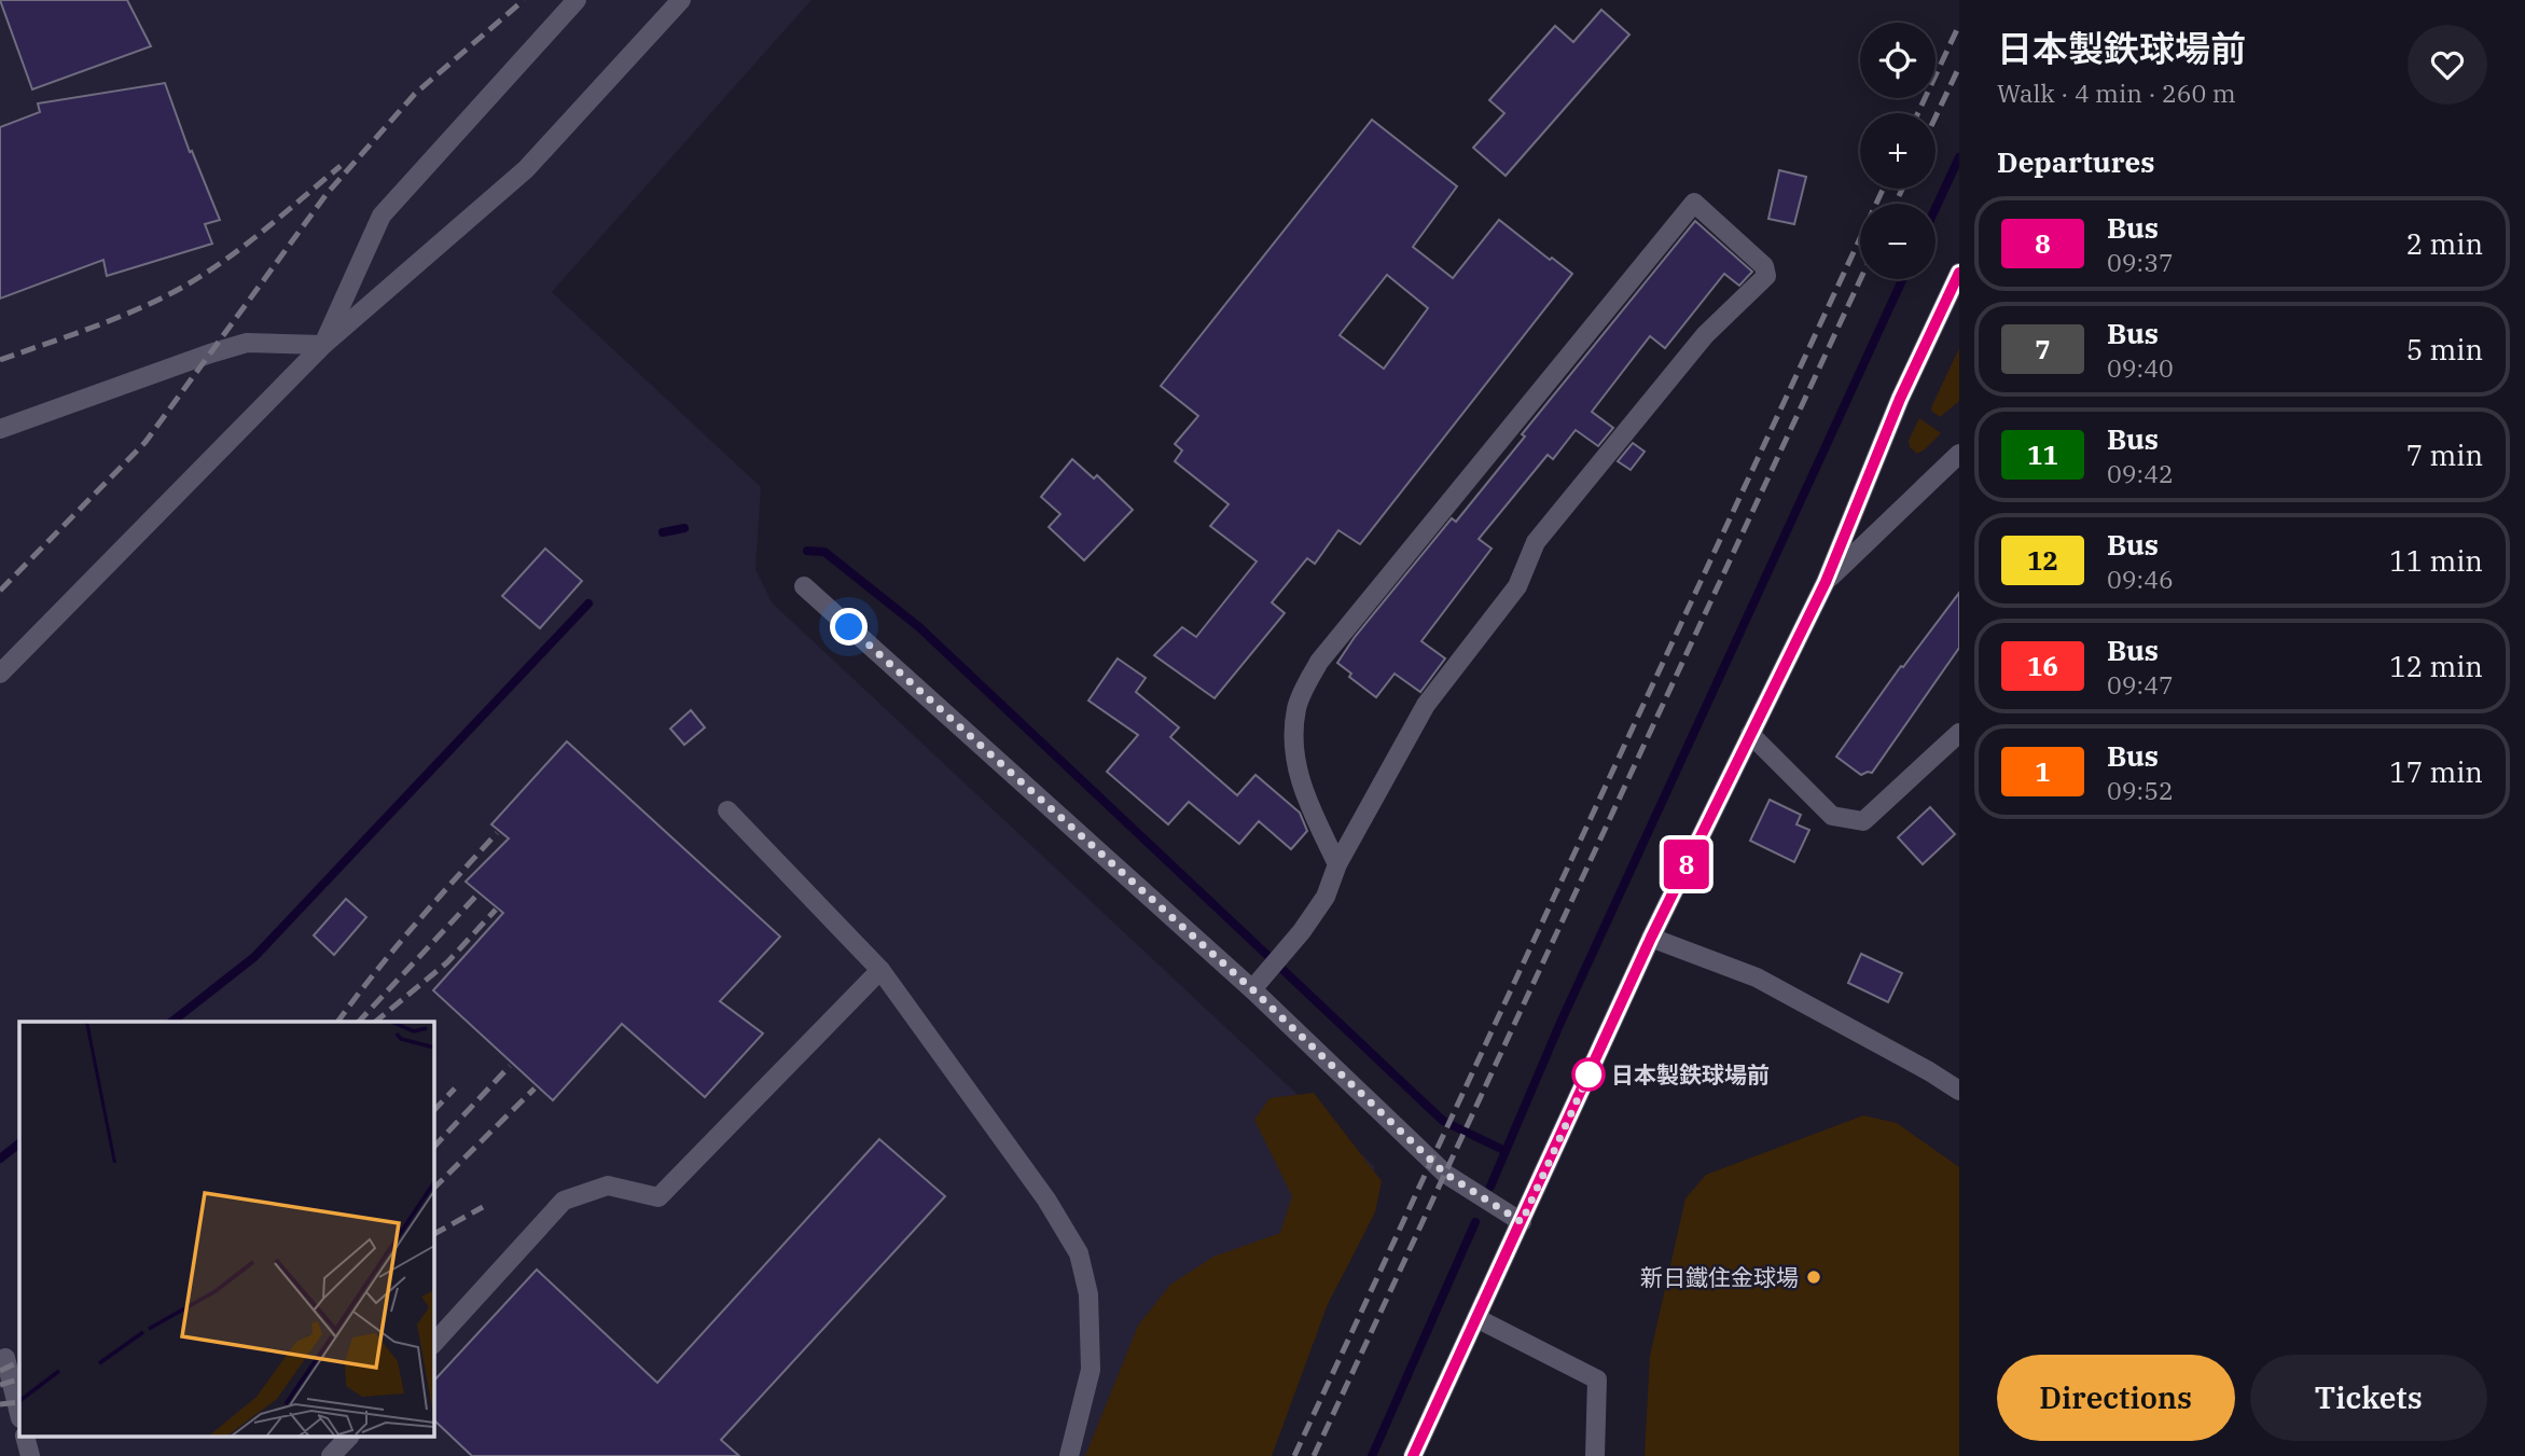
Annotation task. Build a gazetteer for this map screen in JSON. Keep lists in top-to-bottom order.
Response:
{
  "places": ["日本製鉄球場前", "新日鐵住金球場"],
  "lines": ["bus line 8"],
  "page": {
    "on_map": "8",
    "heading": [
      ["日本製鉄球場前", "Walk · 4 min · 260 m"],
      "Departures"
    ],
    "map_buttons": ["+", "−"],
    "list": [
      {
        "mark": "8",
        "name": "Bus",
        "note": "09:37",
        "value": "2 min"
      },
      {
        "mark": "7",
        "name": "Bus",
        "note": "09:40",
        "value": "5 min"
      },
      {
        "mark": "11",
        "name": "Bus",
        "note": "09:42",
        "value": "7 min"
      },
      {
        "mark": "12",
        "name": "Bus",
        "note": "09:46",
        "value": "11 min"
      },
      {
        "mark": "16",
        "name": "Bus",
        "note": "09:47",
        "value": "12 min"
      },
      {
        "mark": "1",
        "name": "Bus",
        "note": "09:52",
        "value": "17 min"
      }
    ],
    "buttons": ["Directions", "Tickets"]
  }
}
